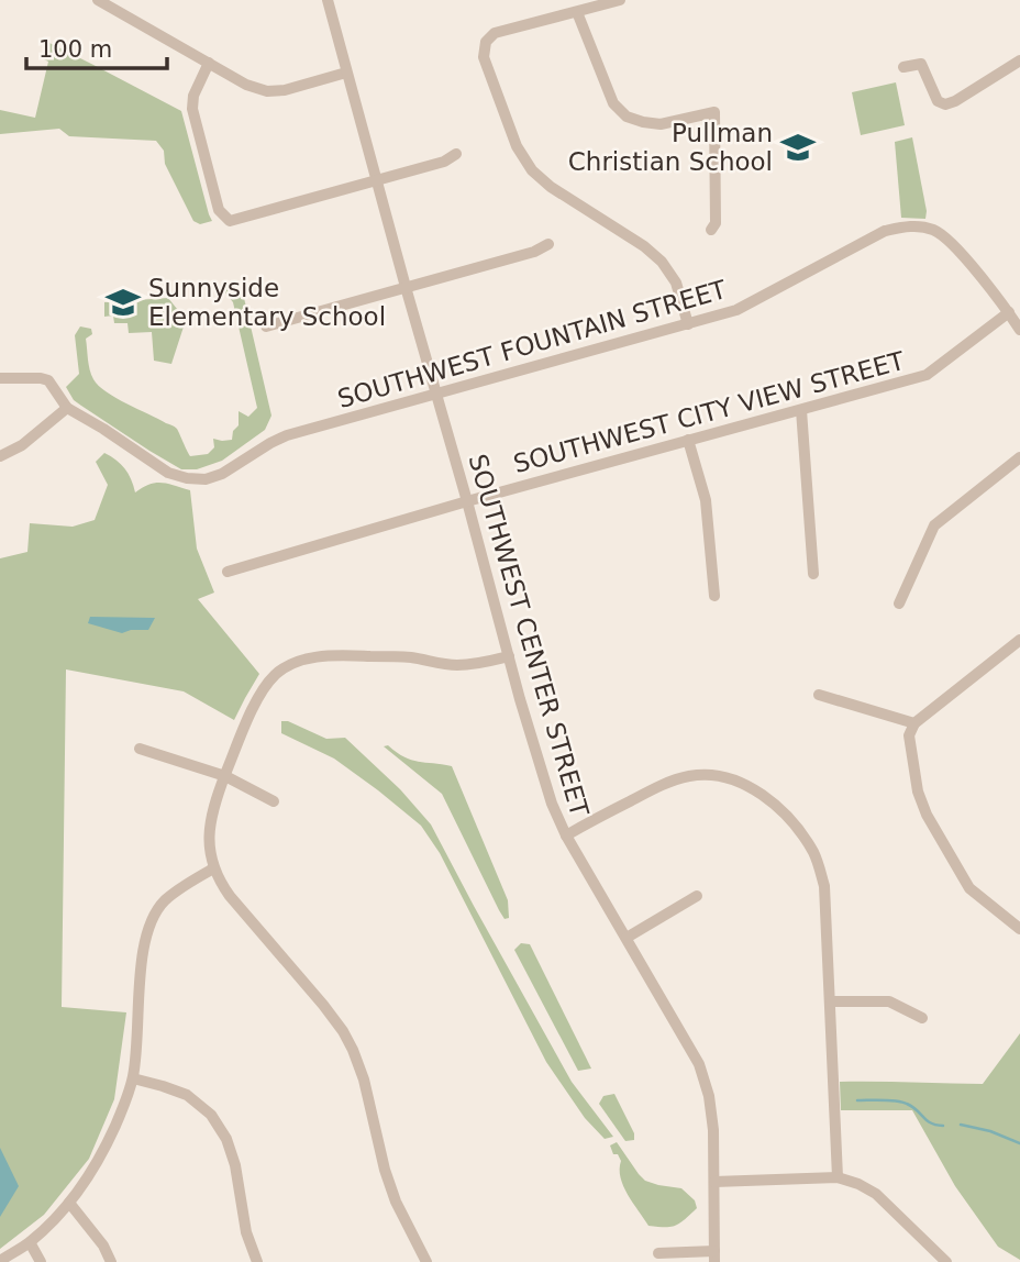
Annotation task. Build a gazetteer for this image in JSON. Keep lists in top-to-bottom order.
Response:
{
  "streets": {
    "street": ["SOUTHWEST FOUNTAIN STREET", "SOUTHWEST CITY VIEW STREET", "SOUTHWEST CENTER STREET"]
  },
  "crossings": [
    ["SOUTHWEST FOUNTAIN STREET", "SOUTHWEST CITY VIEW STREET"],
    ["SOUTHWEST FOUNTAIN STREET", "SOUTHWEST CENTER STREET"],
    ["SOUTHWEST CITY VIEW STREET", "SOUTHWEST CENTER STREET"]
  ],
  "places": {
    "school or university": ["Pullman Christian School", "Sunnyside Elementary School"]
  },
  "scale_bar": "100 m"
}
